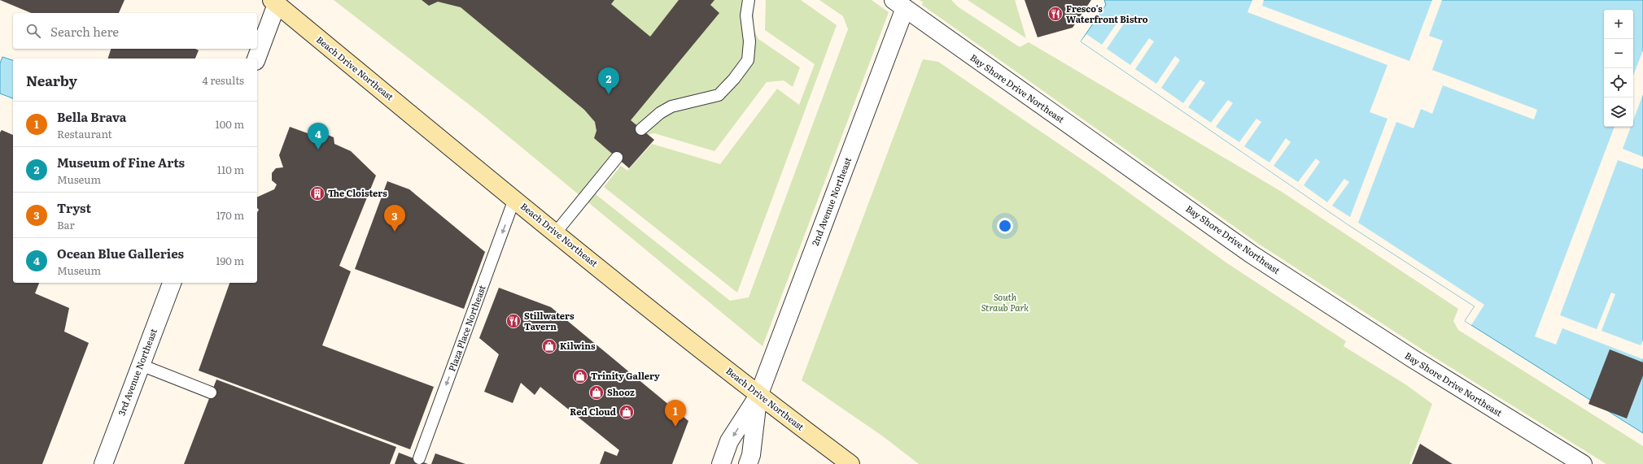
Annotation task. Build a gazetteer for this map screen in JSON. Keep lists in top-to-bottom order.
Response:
{
  "streets": {
    "street": [
      "Beach Drive Northeast",
      "Bay Shore Drive Northeast",
      "2nd Avenue Northeast",
      "3rd Avenue Northeast"
    ],
    "lane": ["Plaza Place Northeast"]
  },
  "crossings": [
    ["Beach Drive Northeast", "2nd Avenue Northeast"],
    ["Beach Drive Northeast", "Plaza Place Northeast"],
    ["Bay Shore Drive Northeast", "2nd Avenue Northeast"]
  ],
  "one_way": ["Plaza Place Northeast"],
  "parks": ["South Straub Park"],
  "places": {
    "restaurant": ["Fresco's Waterfront Bistro", "Stillwaters Tavern"],
    "building": ["The Cloisters"],
    "shop": [
      "Kilwins",
      "Trinity Gallery",
      "Shooz",
      "Red Cloud"
    ]
  },
  "page": {
    "map_buttons": ["+", "−"],
    "search": "Search here",
    "heading": ["Nearby", "4 results"],
    "pins": [
      "2",
      "4",
      "3",
      "1"
    ],
    "list": [
      {
        "mark": "1",
        "name": "Bella Brava",
        "note": "Restaurant",
        "value": "100 m"
      },
      {
        "mark": "2",
        "name": "Museum of Fine Arts",
        "note": "Museum",
        "value": "110 m"
      },
      {
        "mark": "3",
        "name": "Tryst",
        "note": "Bar",
        "value": "170 m"
      },
      {
        "mark": "4",
        "name": "Ocean Blue Galleries",
        "note": "Museum",
        "value": "190 m"
      }
    ]
  }
}
